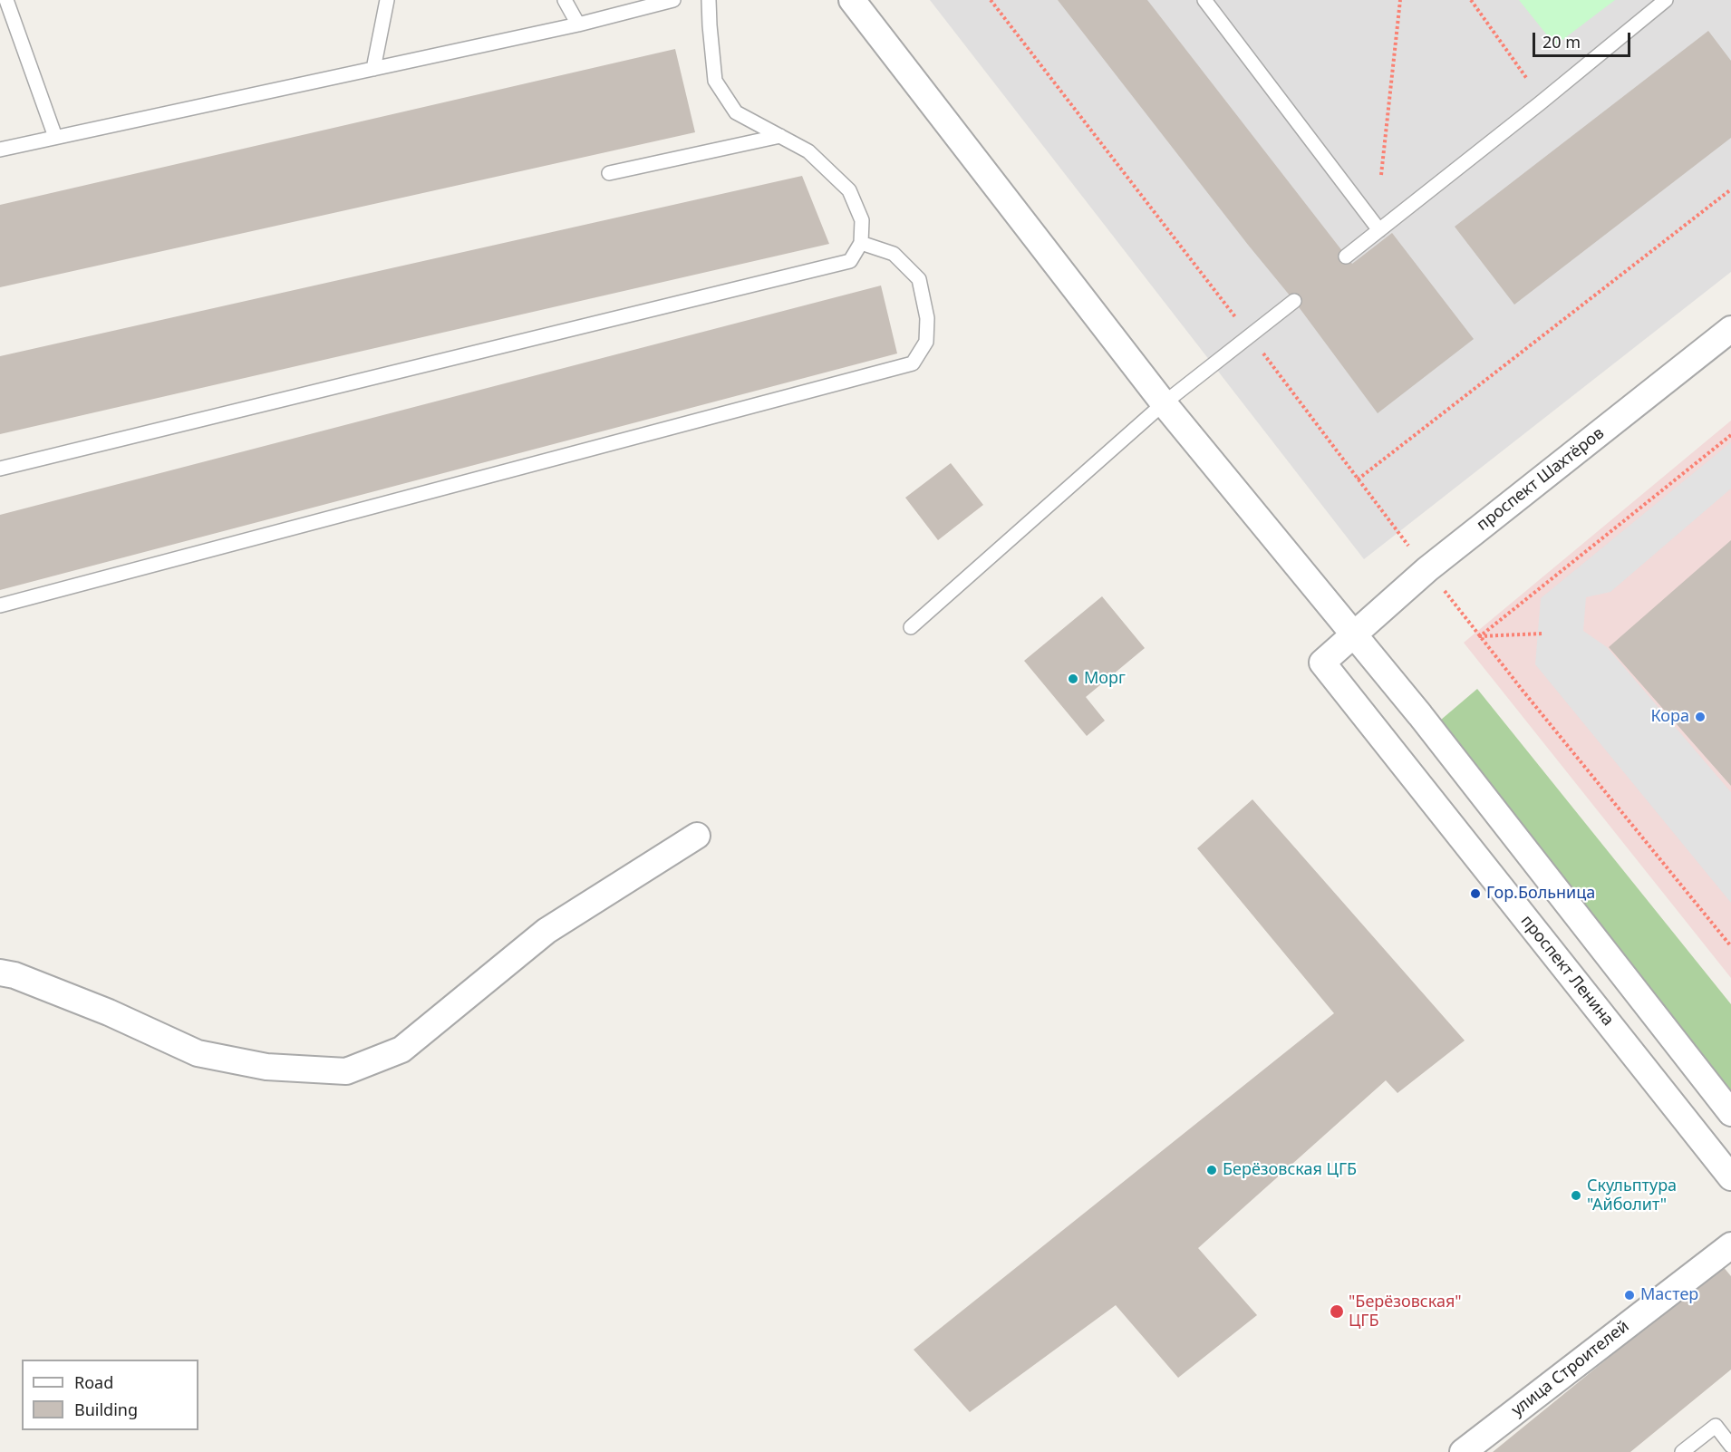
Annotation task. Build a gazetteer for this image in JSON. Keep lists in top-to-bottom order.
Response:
{
  "streets": {
    "street": ["проспект Шахтёров", "проспект Ленина", "улица Строителей"]
  },
  "crossings": [
    ["проспект Шахтёров", "проспект Ленина"]
  ],
  "places": [
    "Морг",
    "Кора",
    "Гор.Больница",
    "Берёзовская ЦГБ",
    "Скульптура \"Айболит\"",
    "Мастер",
    "\"Берёзовская\" ЦГБ"
  ],
  "legend": ["Road", "Building"],
  "scale_bar": "20 m"
}
